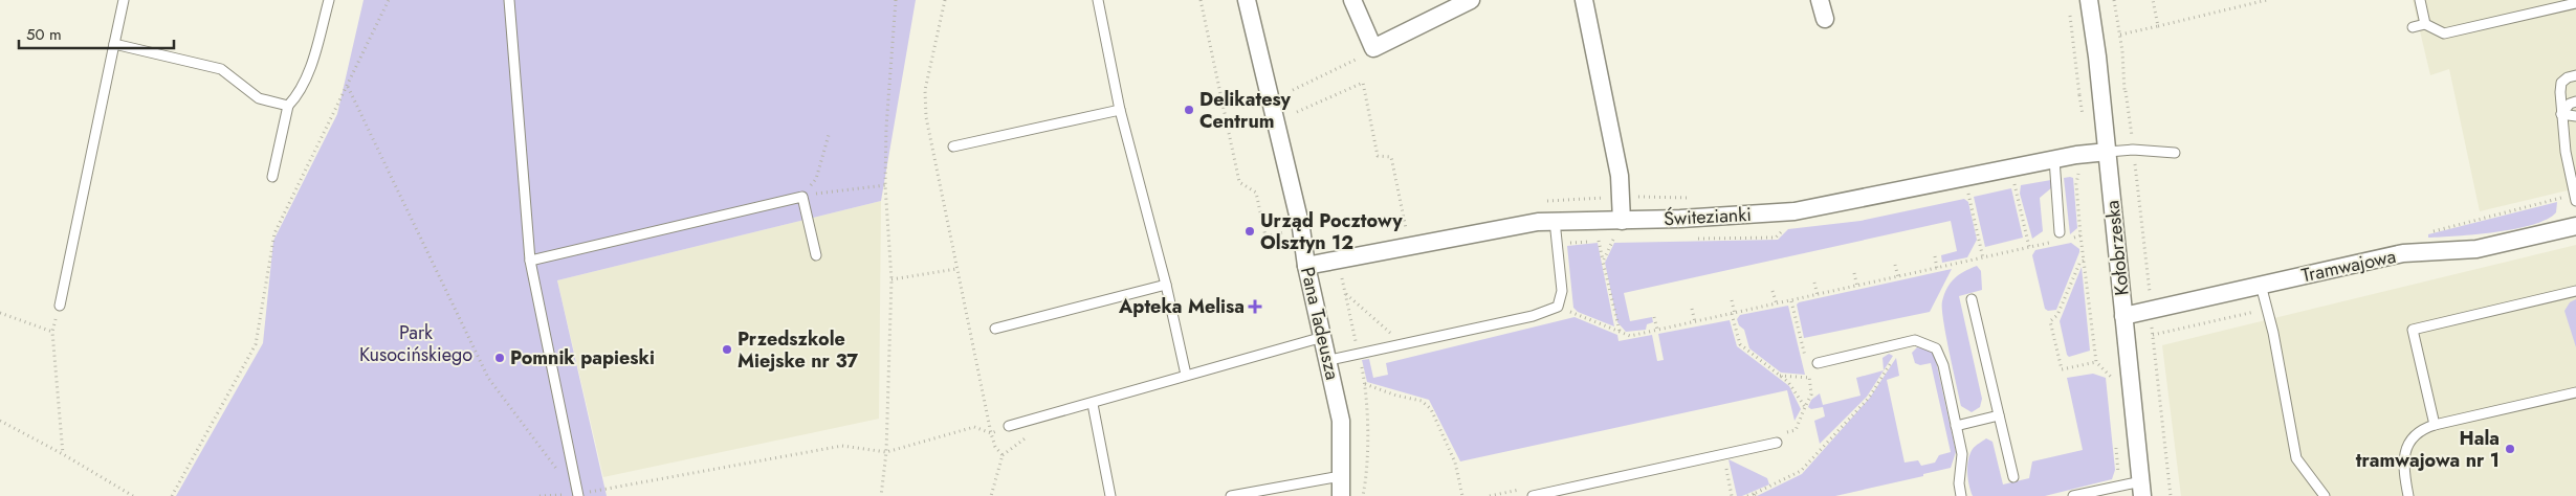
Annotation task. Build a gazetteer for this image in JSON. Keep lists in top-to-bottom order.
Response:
{
  "streets": {
    "street": [
      "Świtezianki",
      "Kołobrzeska",
      "Tramwajowa",
      "Pana Tadeusza"
    ]
  },
  "crossings": [
    ["Świtezianki", "Kołobrzeska"],
    ["Świtezianki", "Pana Tadeusza"],
    ["Kołobrzeska", "Tramwajowa"]
  ],
  "parks": ["Park Kusocińskiego"],
  "places": {
    "other": [
      "Delikatesy Centrum",
      "Urząd Pocztowy Olsztyn 12",
      "Przedszkole Miejske nr 37",
      "Pomnik papieski",
      "Hala tramwajowa nr 1"
    ],
    "health": ["Apteka Melisa"]
  },
  "scale_bar": "50 m"
}
